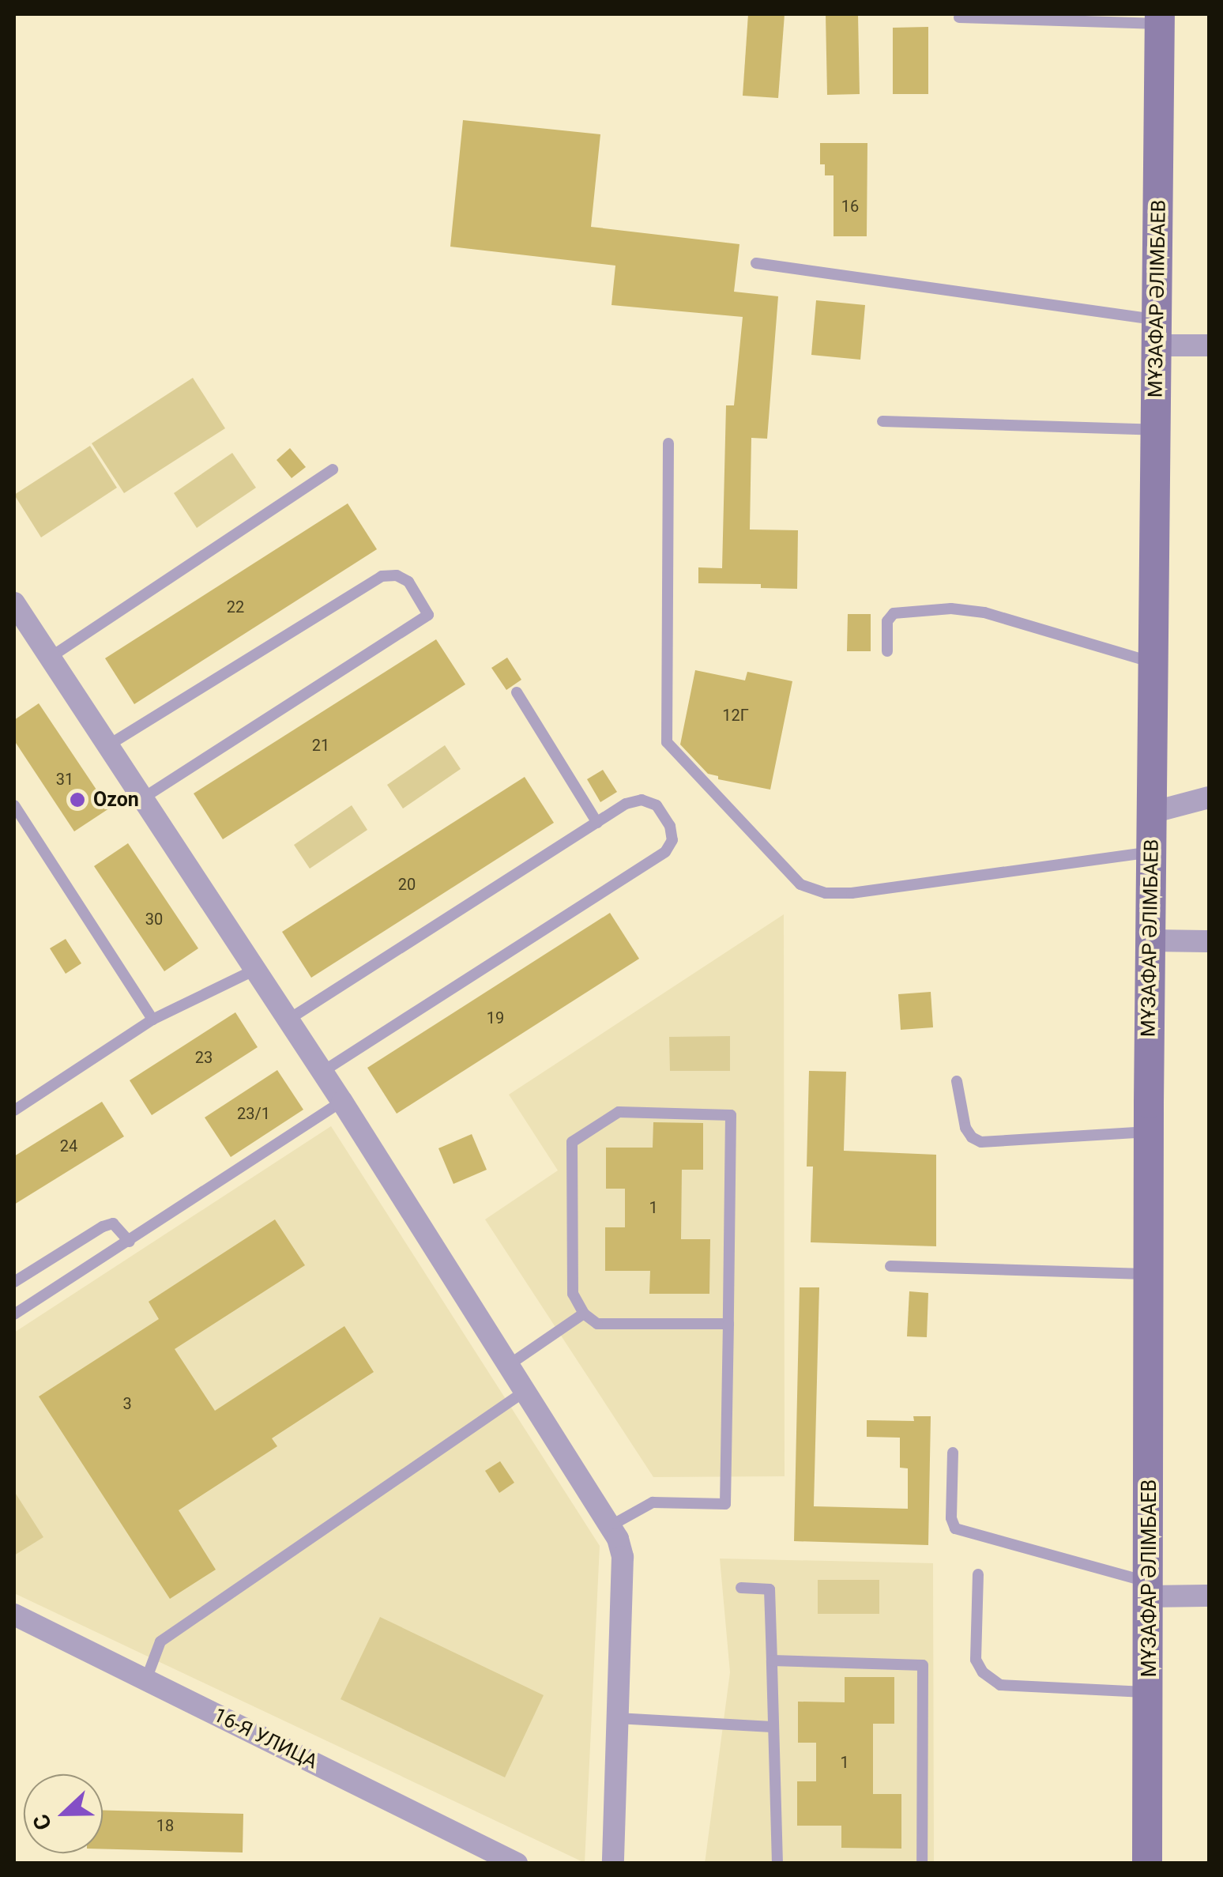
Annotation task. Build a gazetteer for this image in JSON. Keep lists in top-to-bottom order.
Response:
{
  "streets": {
    "street": ["МҰЗАФАР ӘЛІМБАЕВ", "16-Я УЛИЦА"]
  },
  "places": ["Ozon"],
  "house_numbers": [
    "16",
    "22",
    "12Г",
    "21",
    "31",
    "20",
    "30",
    "19",
    "23",
    "23/1",
    "24",
    "1",
    "3",
    "1",
    "18"
  ],
  "north": "left"
}
